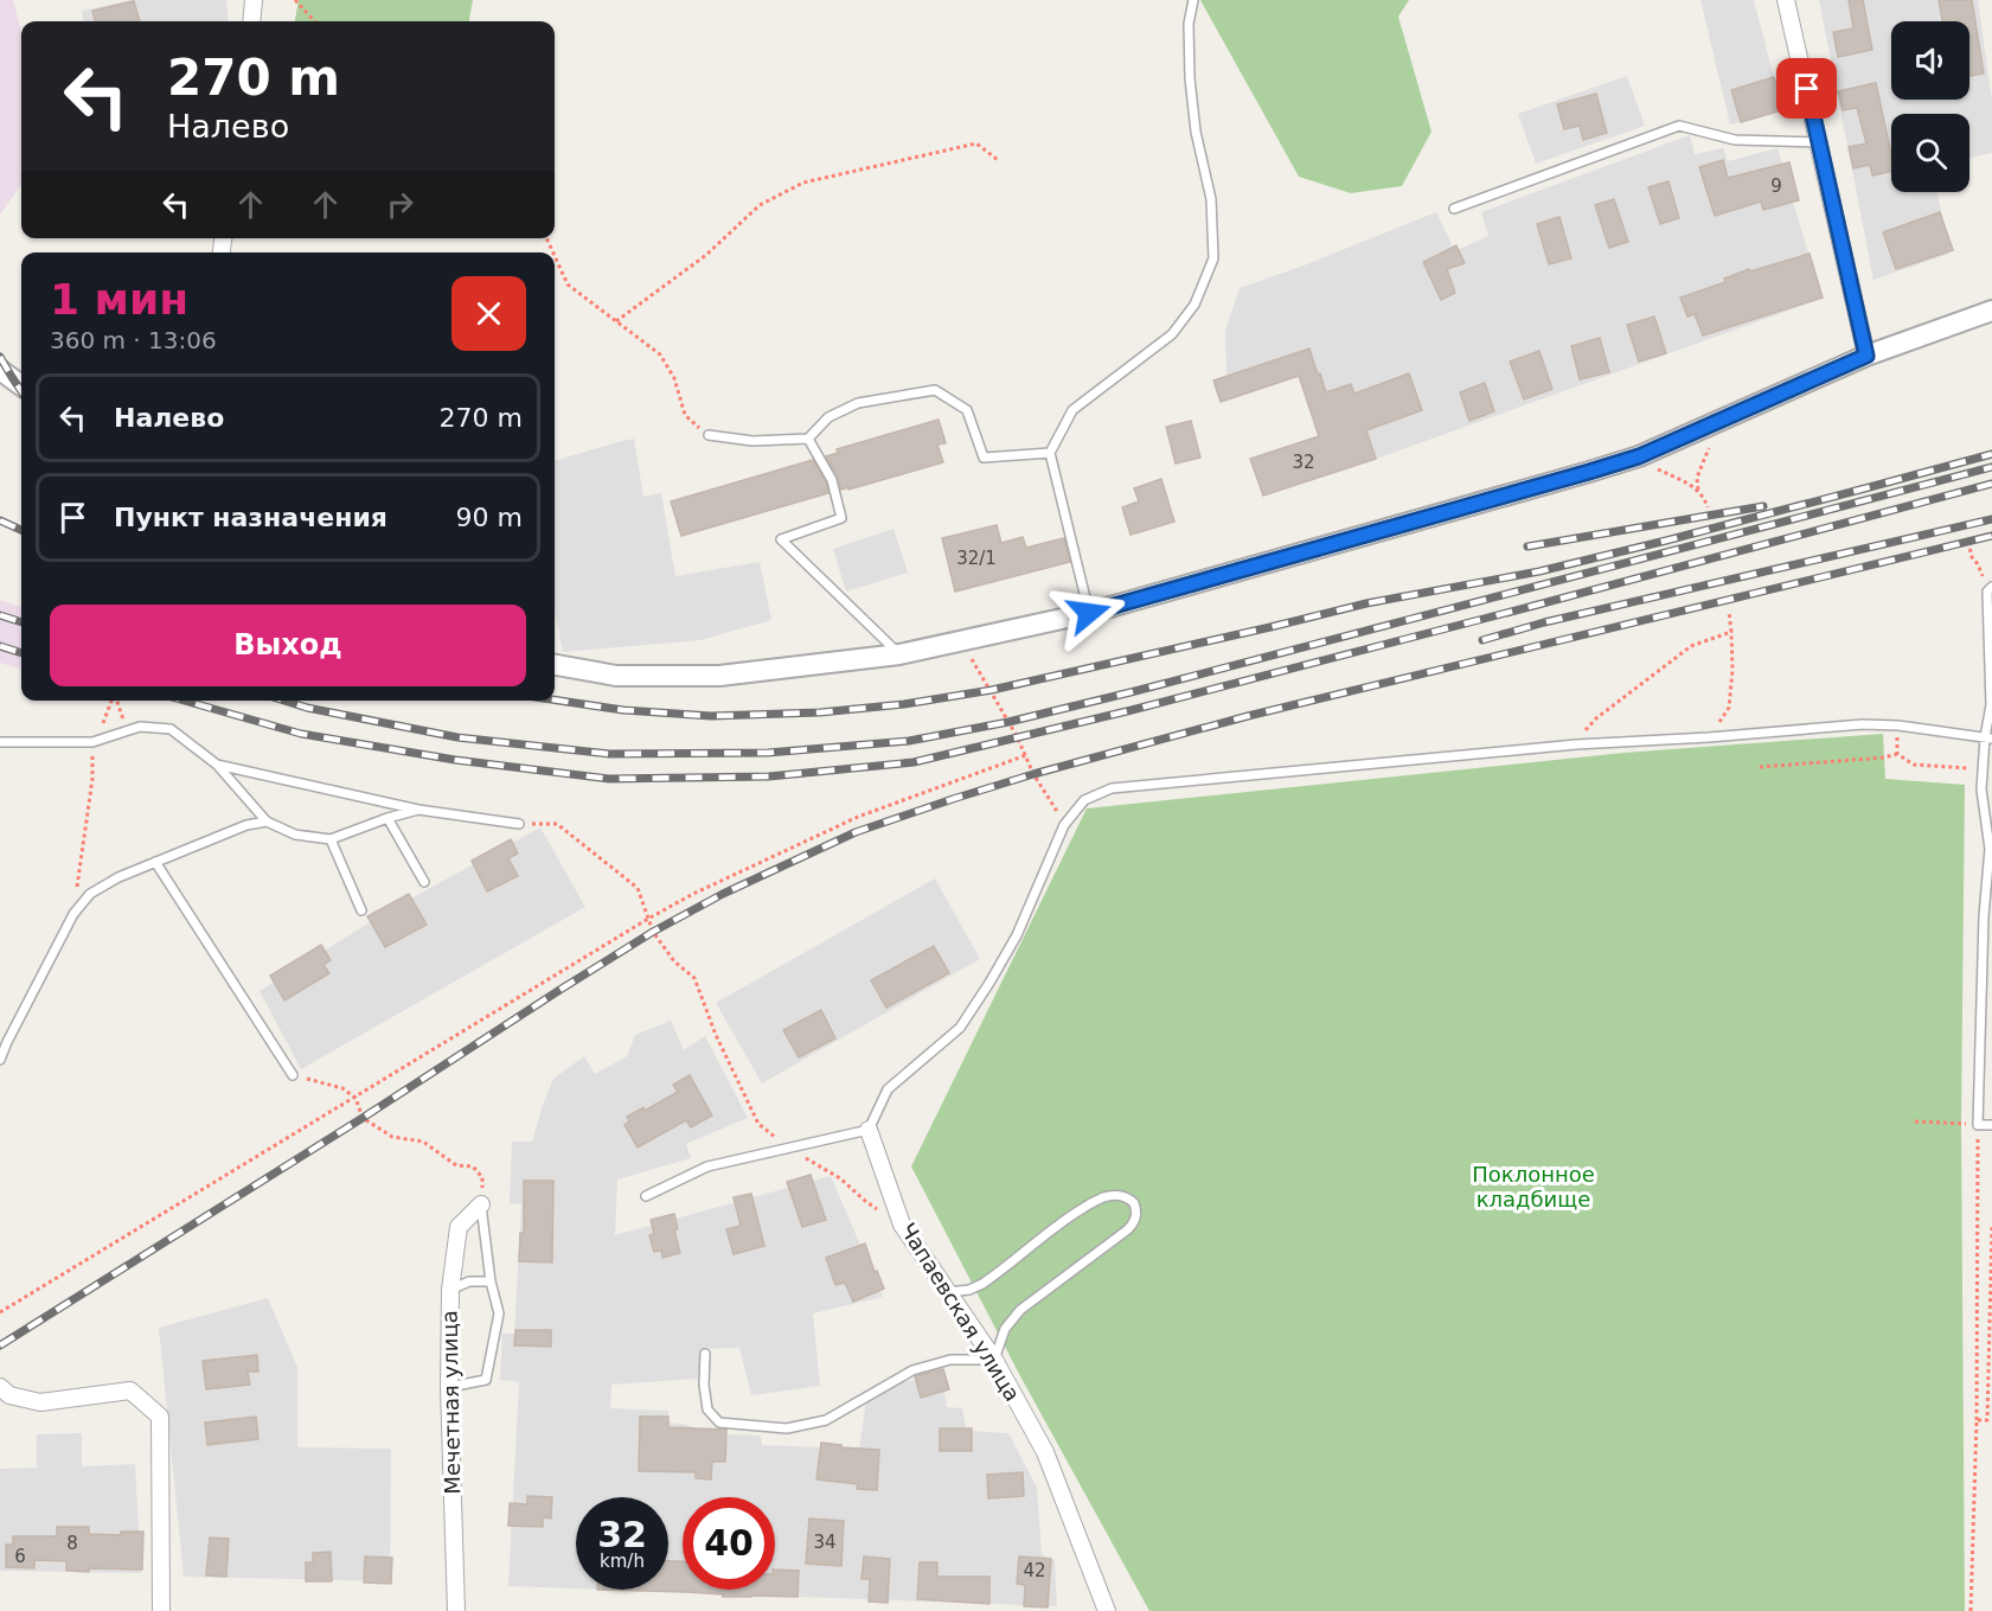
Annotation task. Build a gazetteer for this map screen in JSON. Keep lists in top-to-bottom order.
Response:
{
  "streets": {
    "street": ["Чапаевская улица", "Мечетная улица"]
  },
  "parks": ["Поклонное кладбище"],
  "house_numbers": [
    "9",
    "32",
    "32/1",
    "34",
    "8",
    "6",
    "42"
  ],
  "page": {
    "turn": ["270 m", "Налево"],
    "heading": ["1 мин", "360 m · 13:06"],
    "list": [
      {
        "name": "Налево",
        "value": "270 m"
      },
      {
        "name": "Пункт назначения",
        "value": "90 m"
      }
    ],
    "buttons": "Выход",
    "speed": "32 km/h",
    "limit": "40"
  }
}
